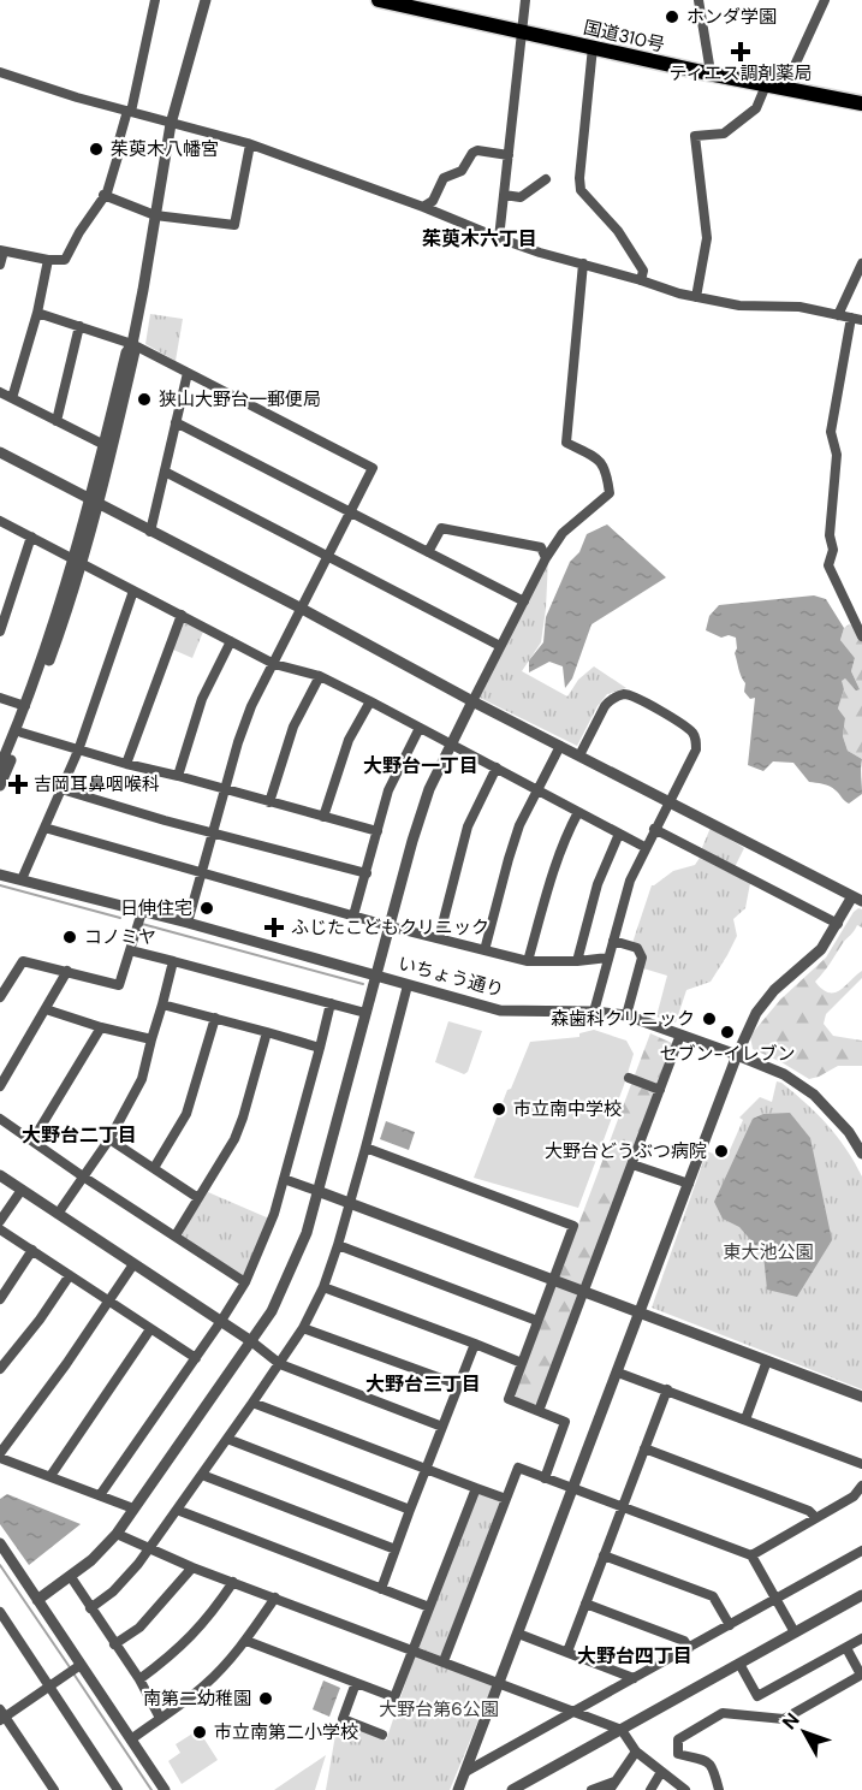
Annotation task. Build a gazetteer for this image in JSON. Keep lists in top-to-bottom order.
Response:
{
  "streets": {
    "highway": ["国道310号"],
    "street": ["いちょう通り"]
  },
  "districts": [
    "茱萸木六丁目",
    "大野台一丁目",
    "大野台二丁目",
    "大野台三丁目",
    "大野台四丁目"
  ],
  "parks": ["東大池公園", "大野台第6公園"],
  "places": {
    "other": [
      "ホンダ学園",
      "茱萸木八幡宮",
      "狭山大野台一郵便局",
      "日伸住宅",
      "コノミヤ",
      "森歯科クリニック",
      "セブン-イレブン",
      "市立南中学校",
      "大野台どうぶつ病院",
      "南第二幼稚園",
      "市立南第二小学校"
    ],
    "health": ["ティエス調剤薬局", "吉岡耳鼻咽喉科", "ふじたこどもクリニック"]
  },
  "north": "top left"
}
